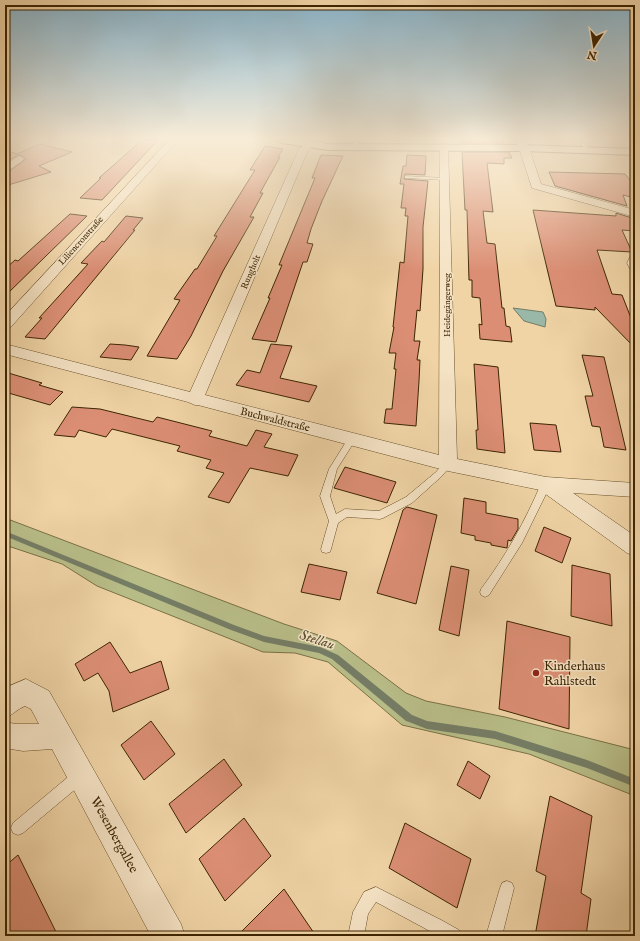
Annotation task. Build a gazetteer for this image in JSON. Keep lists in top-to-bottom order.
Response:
{
  "streets": {
    "street": [
      "Liliencronstraße",
      "Rungholt",
      "Heidegängerweg",
      "Buchwaldstraße",
      "Wesenbergallee"
    ]
  },
  "crossings": [
    ["Rungholt", "Buchwaldstraße"],
    ["Heidegängerweg", "Buchwaldstraße"]
  ],
  "water": ["Stellau"],
  "places": ["Kinderhaus Rahlstedt"],
  "north": "bottom"
}
